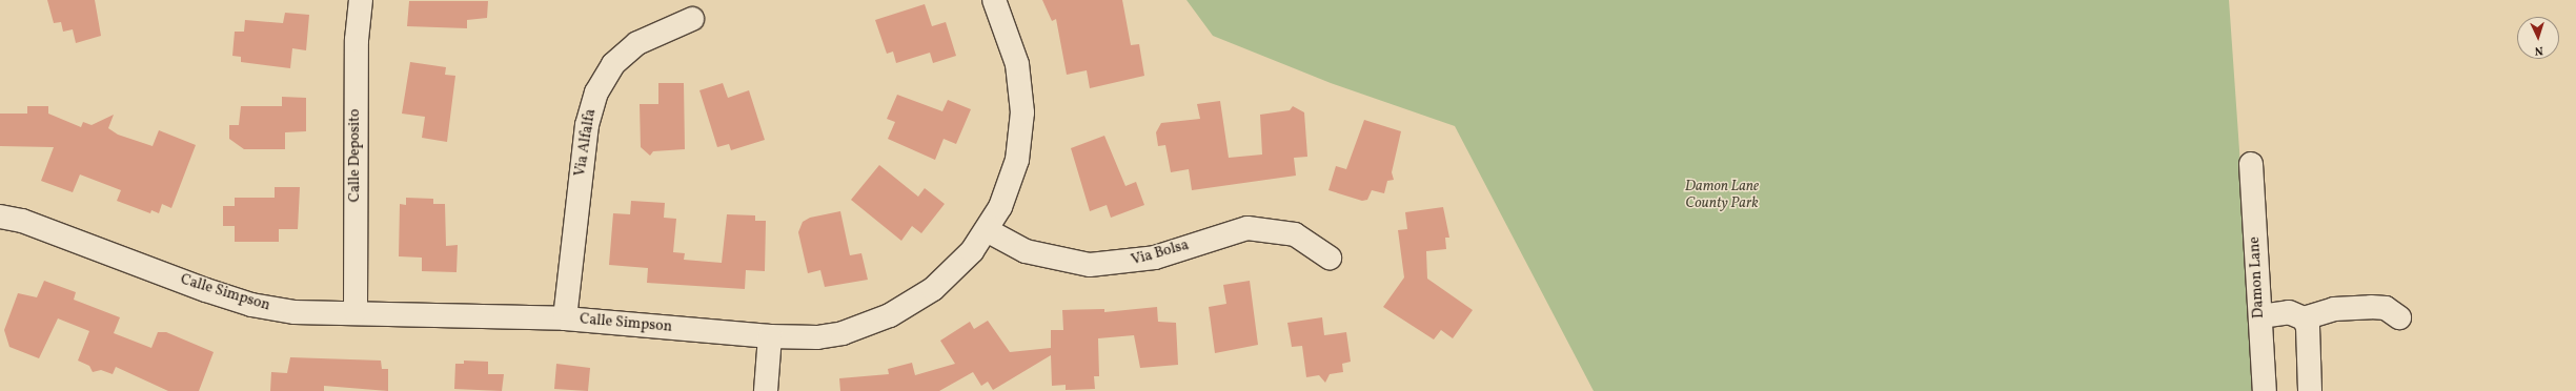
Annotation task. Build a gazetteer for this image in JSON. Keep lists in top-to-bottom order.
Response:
{
  "streets": {
    "street": [
      "Via Alfalfa",
      "Calle Deposito",
      "Via Bolsa",
      "Damon Lane",
      "Calle Simpson"
    ]
  },
  "crossings": [
    ["Via Alfalfa", "Calle Simpson"],
    ["Calle Deposito", "Calle Simpson"],
    ["Via Bolsa", "Calle Simpson"]
  ],
  "parks": ["Damon Lane County Park"],
  "north": "bottom"
}
